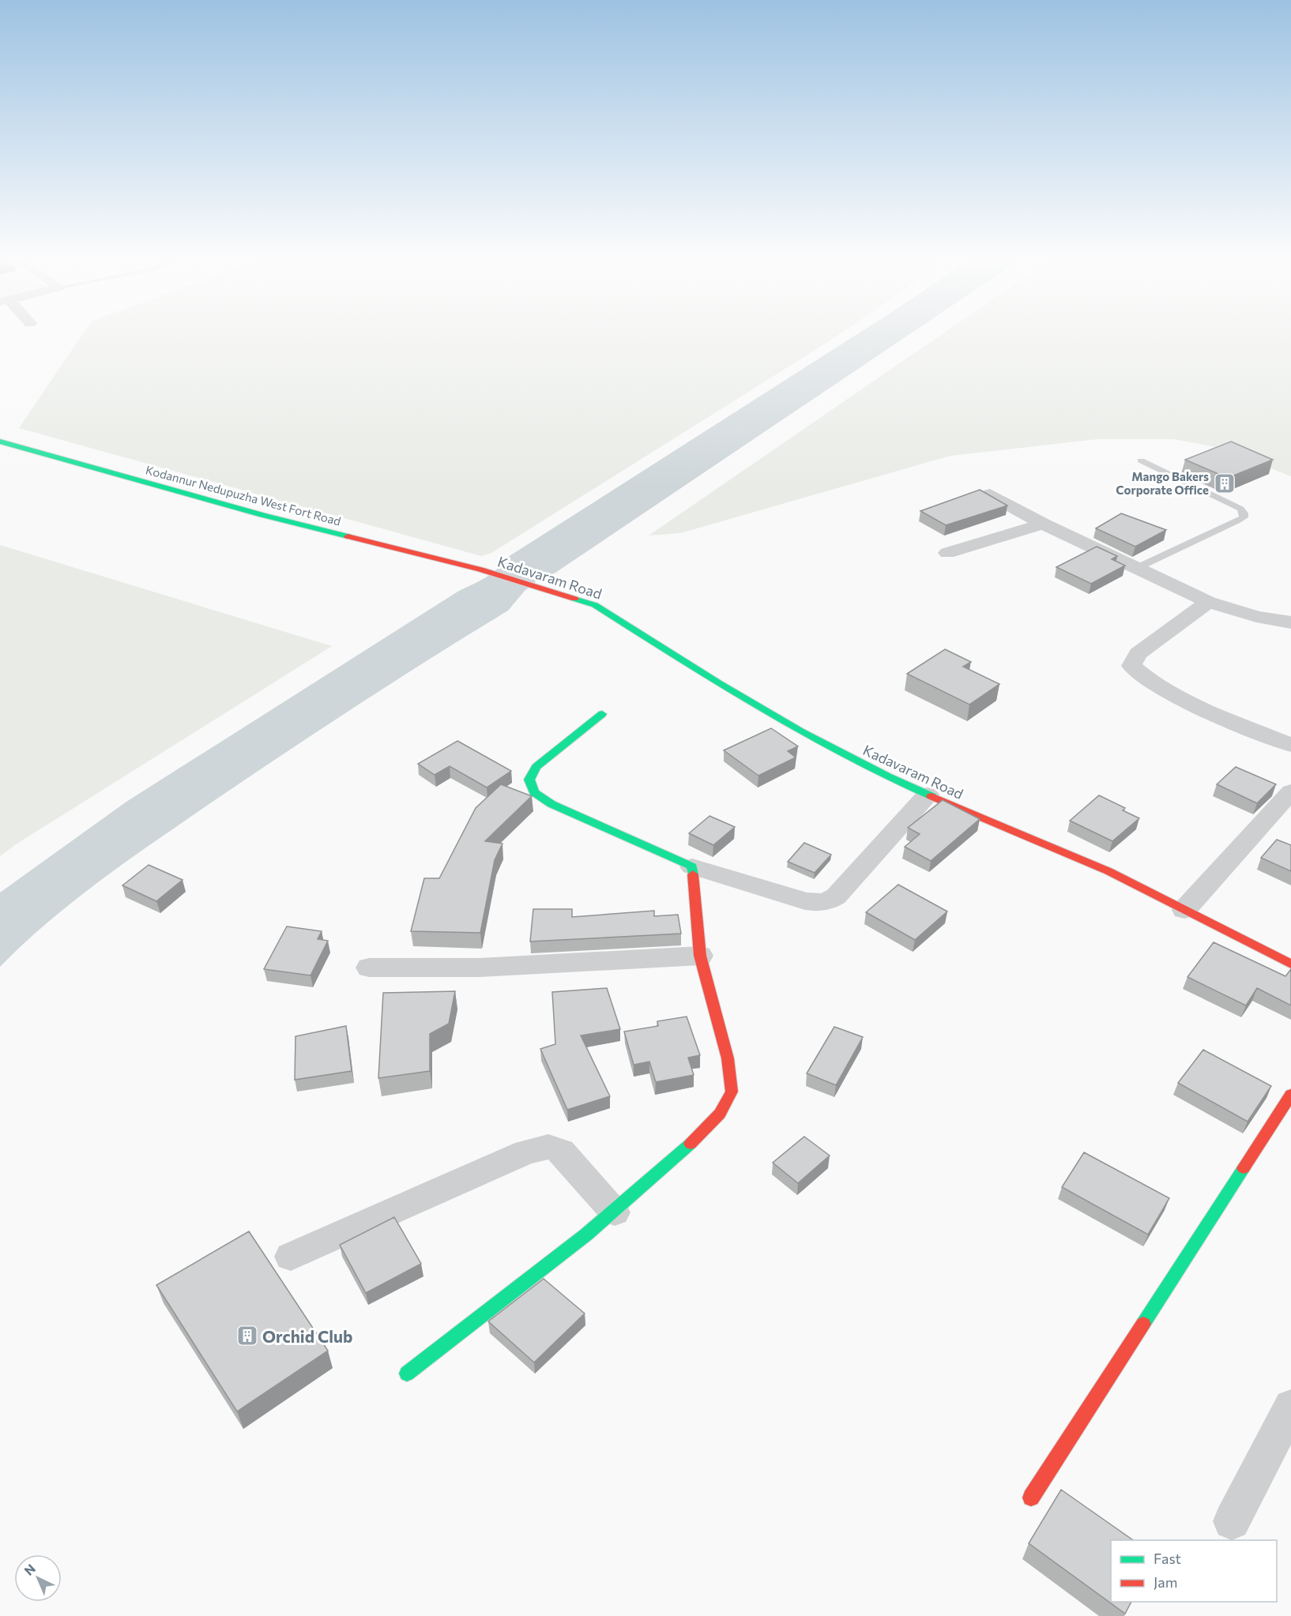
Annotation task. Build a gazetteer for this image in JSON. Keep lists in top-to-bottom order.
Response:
{
  "streets": {
    "main road": ["Kodannur Nedupuzha West Fort Road", "Kadavaram Road"]
  },
  "crossings": [
    ["Kodannur Nedupuzha West Fort Road", "Kadavaram Road"]
  ],
  "places": {
    "building": ["Mango Bakers Corporate Office", "Orchid Club"]
  },
  "legend": ["Fast", "Jam"],
  "north": "top left"
}
